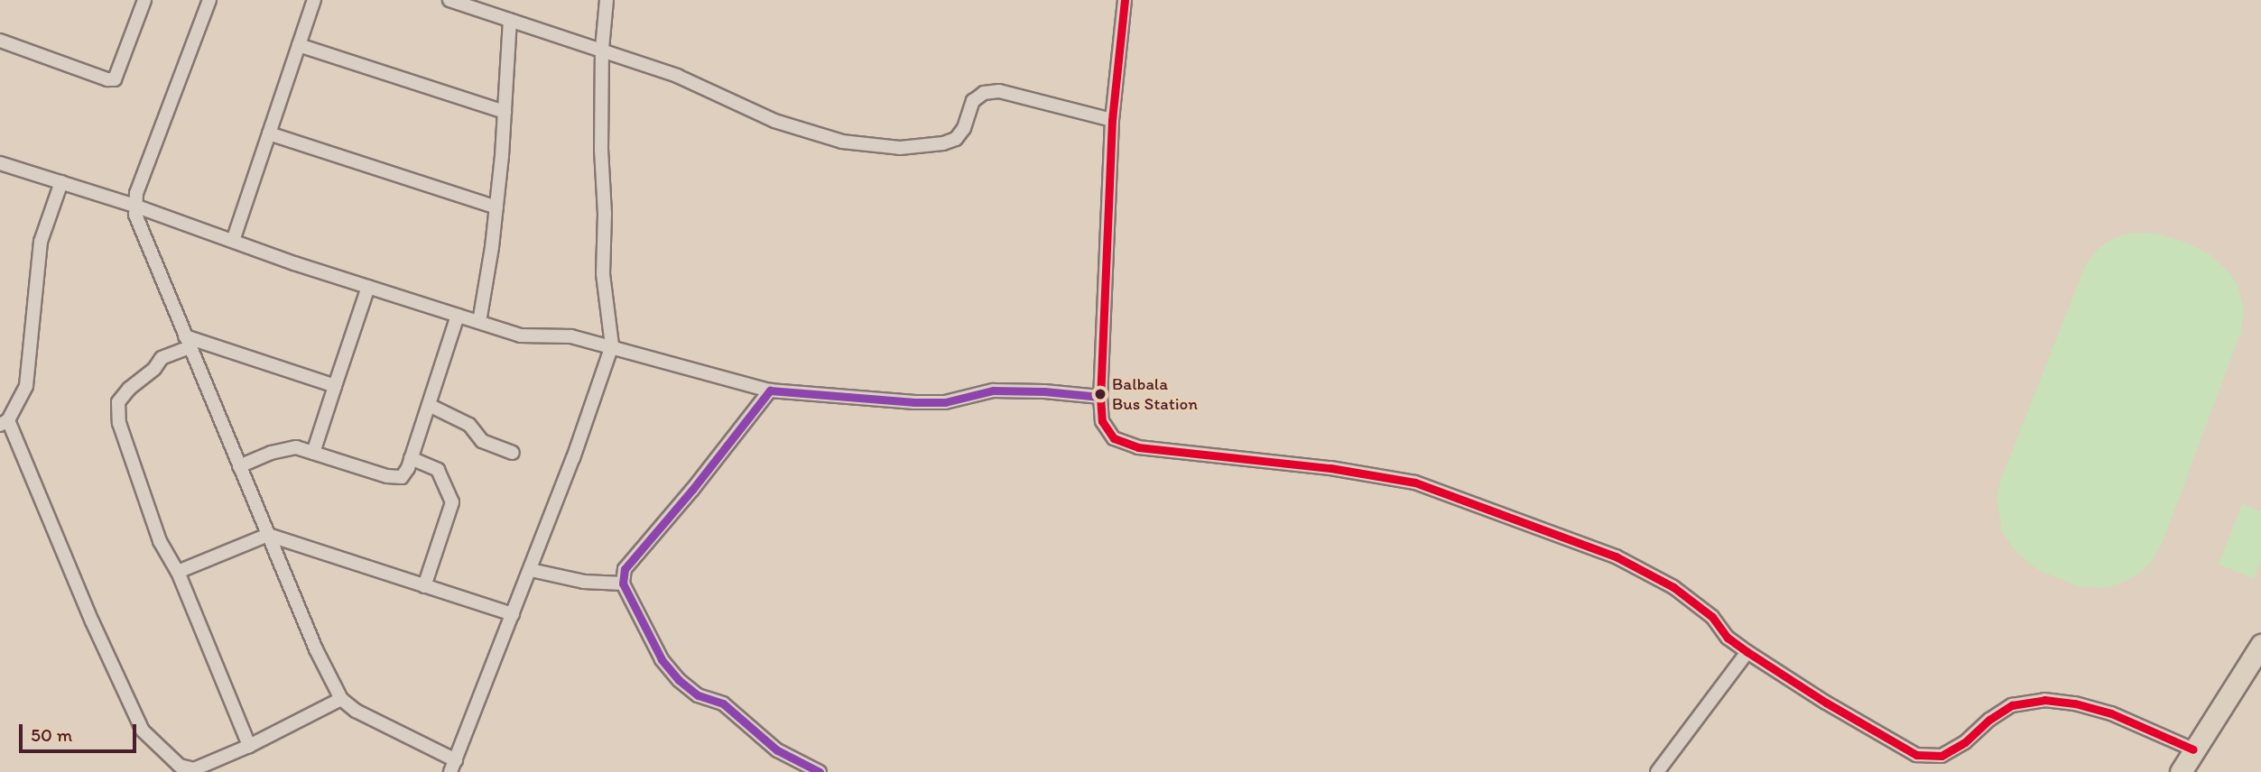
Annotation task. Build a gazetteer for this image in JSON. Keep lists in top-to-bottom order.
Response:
{
  "places": ["Balbala Bus Station"],
  "scale_bar": "50 m"
}
